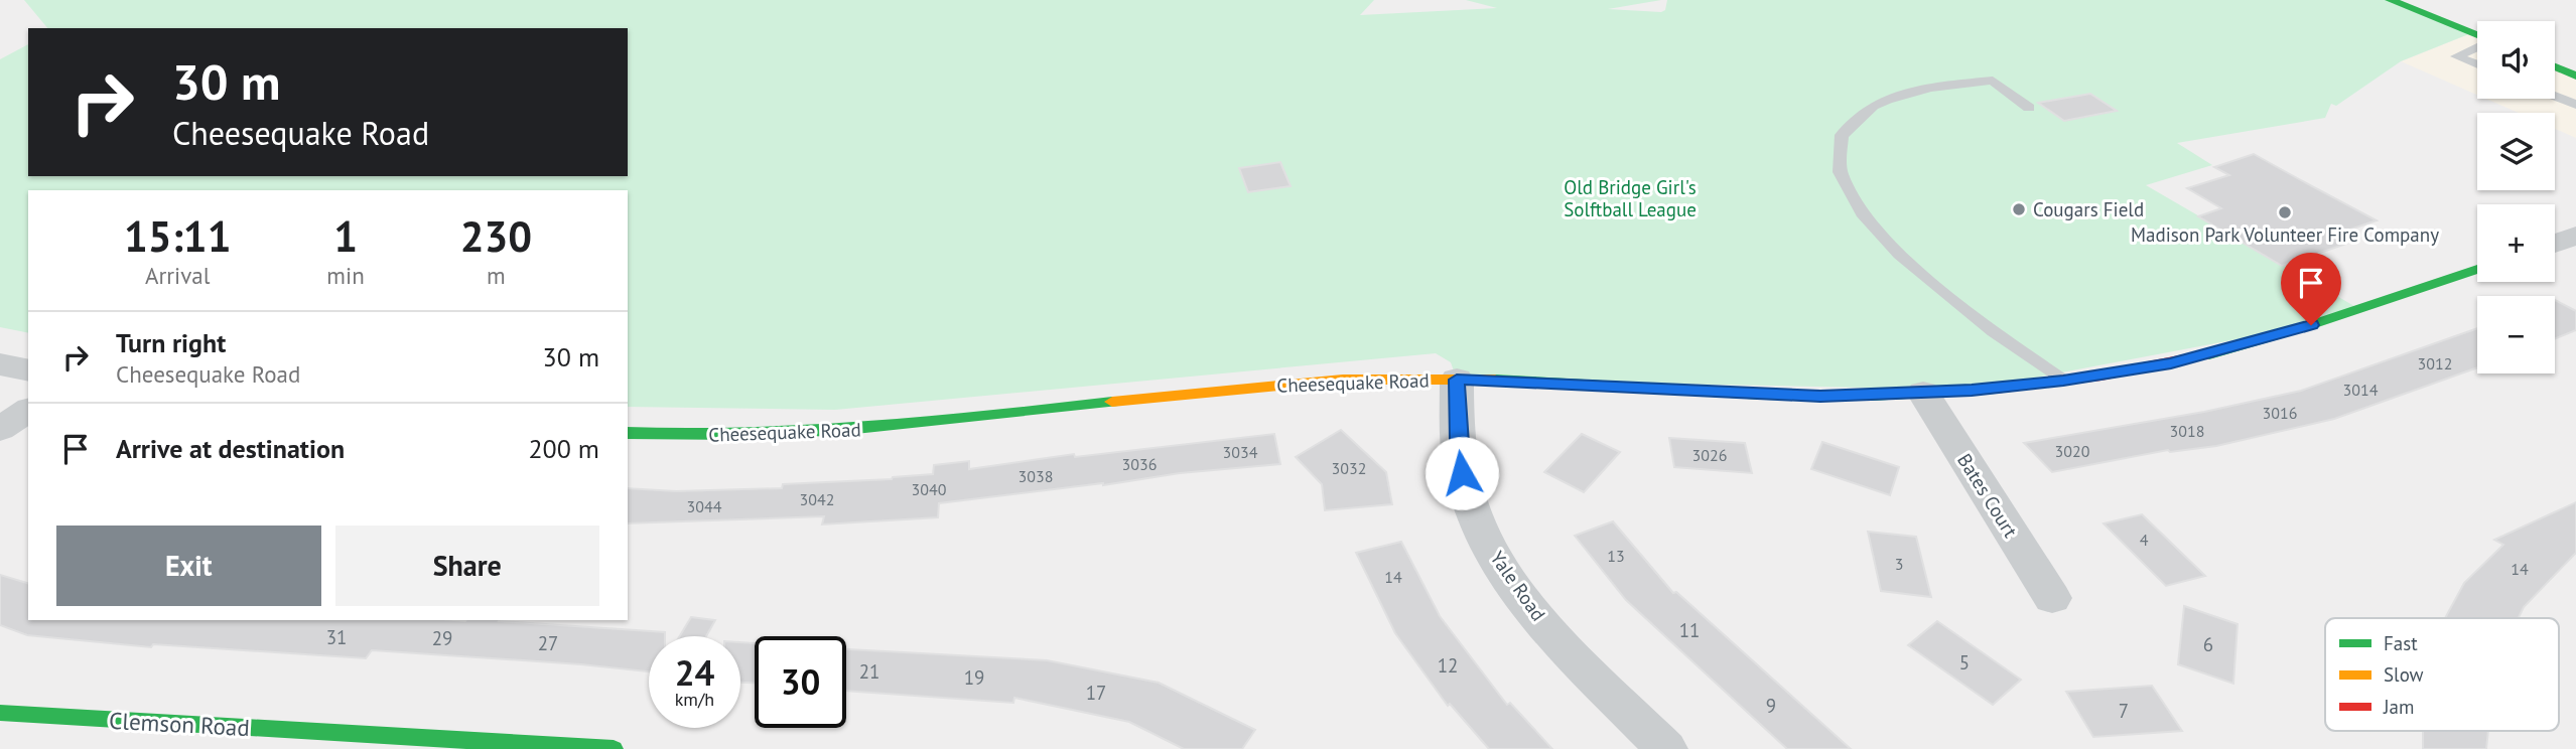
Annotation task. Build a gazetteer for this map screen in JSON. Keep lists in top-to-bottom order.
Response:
{
  "streets": {
    "street": [
      "Cheesequake Road",
      "Bates Court",
      "Yale Road",
      "Clemson Road"
    ]
  },
  "crossings": [
    ["Cheesequake Road", "Bates Court"],
    ["Cheesequake Road", "Yale Road"]
  ],
  "parks": ["Old Bridge Girl's Solftball League"],
  "places": ["Cougars Field", "Madison Park Volunteer Fire Company"],
  "house_numbers": [
    "3012",
    "3014",
    "3016",
    "3018",
    "3020",
    "3034",
    "3026",
    "3036",
    "3032",
    "3038",
    "3040",
    "3042",
    "3044",
    "4",
    "13",
    "3",
    "14",
    "14",
    "11",
    "31",
    "29",
    "27",
    "6",
    "5",
    "12",
    "21",
    "19",
    "17",
    "9",
    "7"
  ],
  "legend": ["Fast", "Slow", "Jam"],
  "page": {
    "map_buttons": ["+", "−"],
    "turn": ["30 m", "Cheesequake Road"],
    "eta": [
      "15:11",
      "Arrival",
      "1",
      "min",
      "230",
      "m"
    ],
    "list": [
      {
        "name": "Turn right",
        "note": "Cheesequake Road",
        "value": "30 m"
      },
      {
        "name": "Arrive at destination",
        "value": "200 m"
      }
    ],
    "buttons": ["Exit", "Share"],
    "speed": "24 km/h",
    "limit": "30"
  }
}
